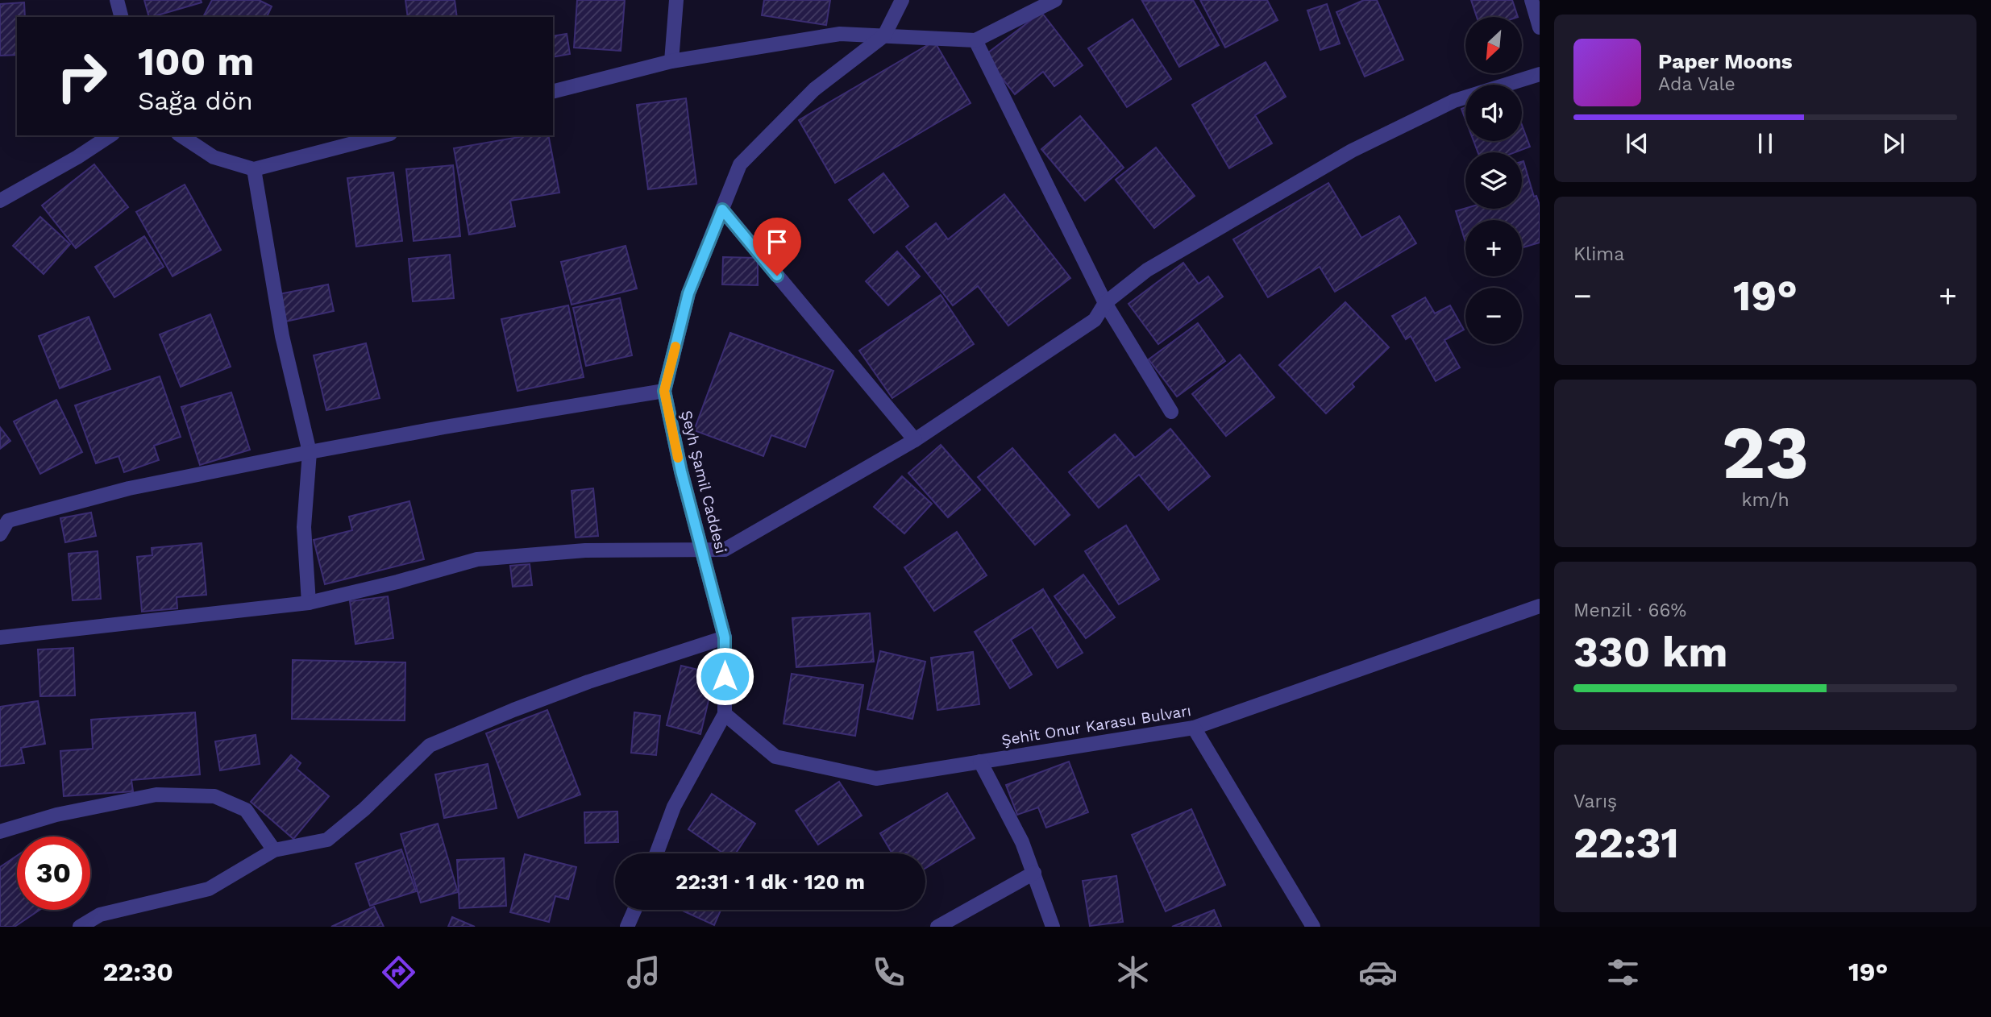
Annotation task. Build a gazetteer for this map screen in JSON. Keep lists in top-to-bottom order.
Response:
{
  "streets": {
    "street": ["Şeyh Şamil Caddesi", "Şehit Onur Karasu Bulvarı"]
  },
  "crossings": [
    ["Şeyh Şamil Caddesi", "Şehit Onur Karasu Bulvarı"]
  ],
  "north": "bottom left",
  "page": {
    "map_buttons": ["+", "−"],
    "turn": ["100 m", "Sağa dön"],
    "song": ["Paper Moons", "Ada Vale"],
    "tile": [
      "Klima",
      ["23", "km/h"],
      ["Menzil · 66%", "330 km"],
      ["Varış", "22:31"]
    ],
    "heat": ["−", "19°", "+"],
    "limit": "30",
    "trip": "22:31 · 1 dk · 120 m",
    "tabs": ["22:30", "19°"]
  }
}
